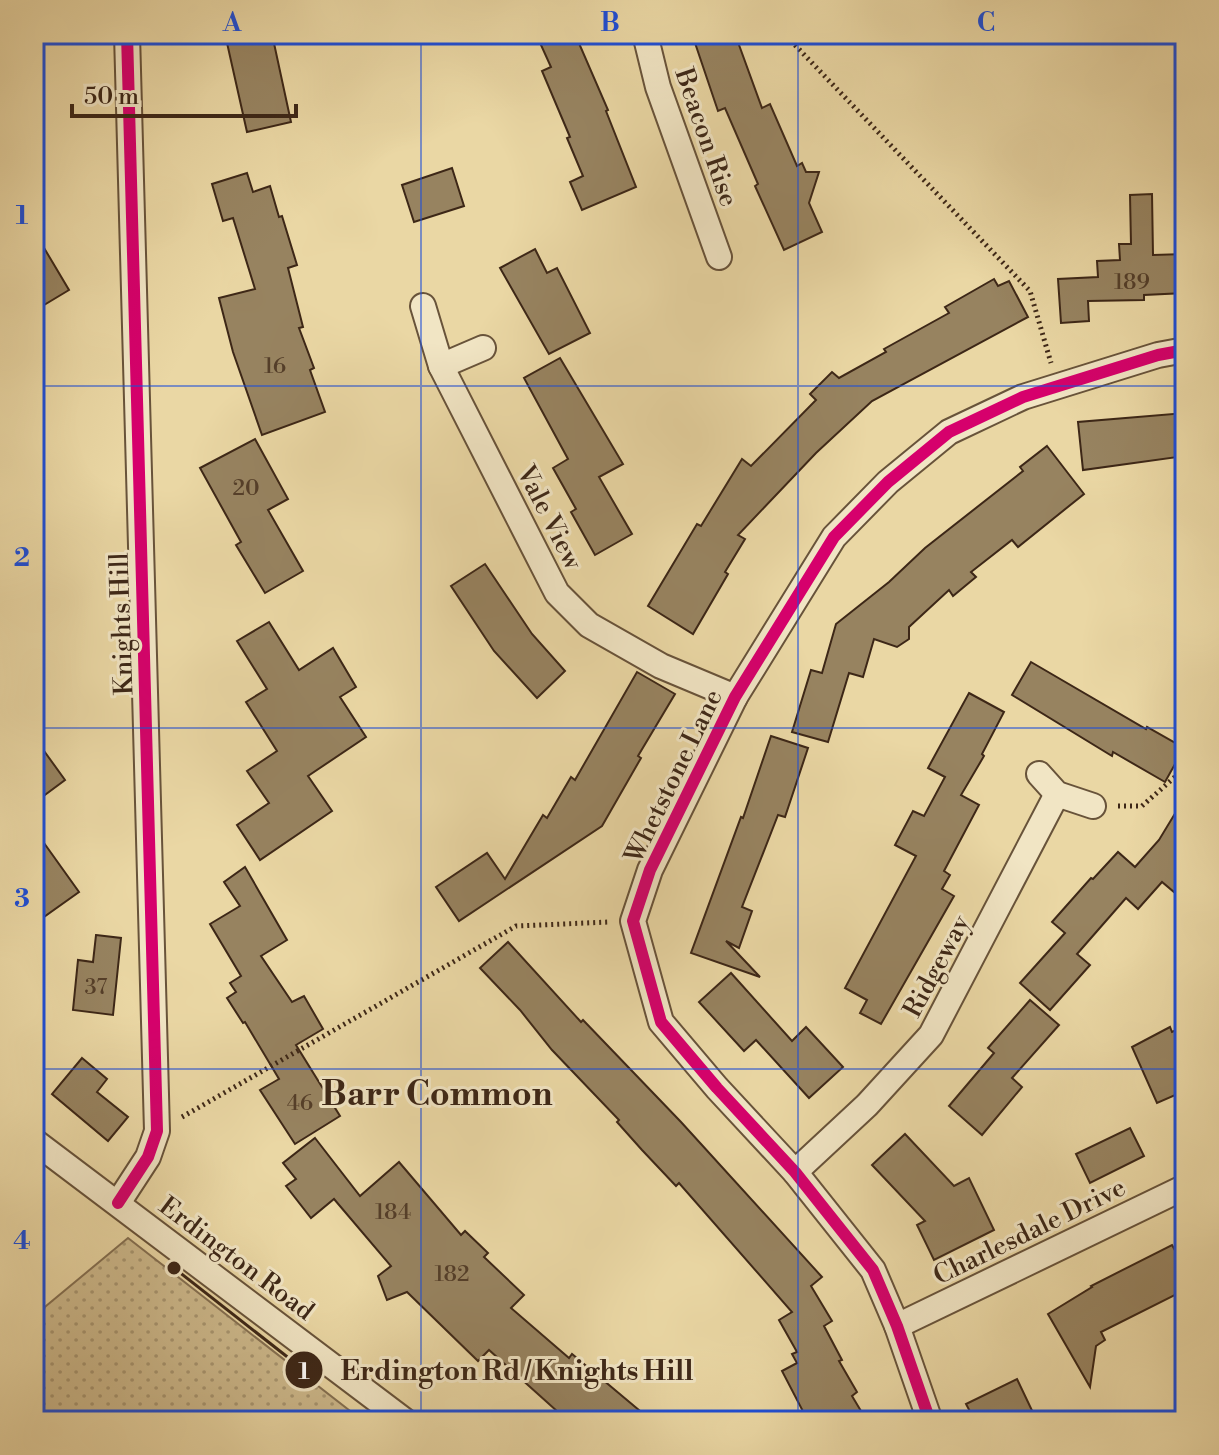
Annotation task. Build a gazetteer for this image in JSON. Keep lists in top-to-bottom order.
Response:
{
  "streets": {
    "street": [
      "Beacon Rise",
      "Vale View",
      "Knights Hill",
      "Whetstone Lane",
      "Ridgeway",
      "Charlesdale Drive",
      "Erdington Road"
    ]
  },
  "crossings": [
    ["Vale View", "Whetstone Lane"],
    ["Knights Hill", "Erdington Road"]
  ],
  "districts": ["Barr Common"],
  "places": ["Erdington Rd / Knights Hill"],
  "house_numbers": [
    "189",
    "16",
    "20",
    "37",
    "46",
    "184",
    "182"
  ],
  "scale_bar": "50 m",
  "grid": {
    "columns": ["A", "B", "C"],
    "rows": [
      "1",
      "2",
      "3",
      "4"
    ]
  }
}
